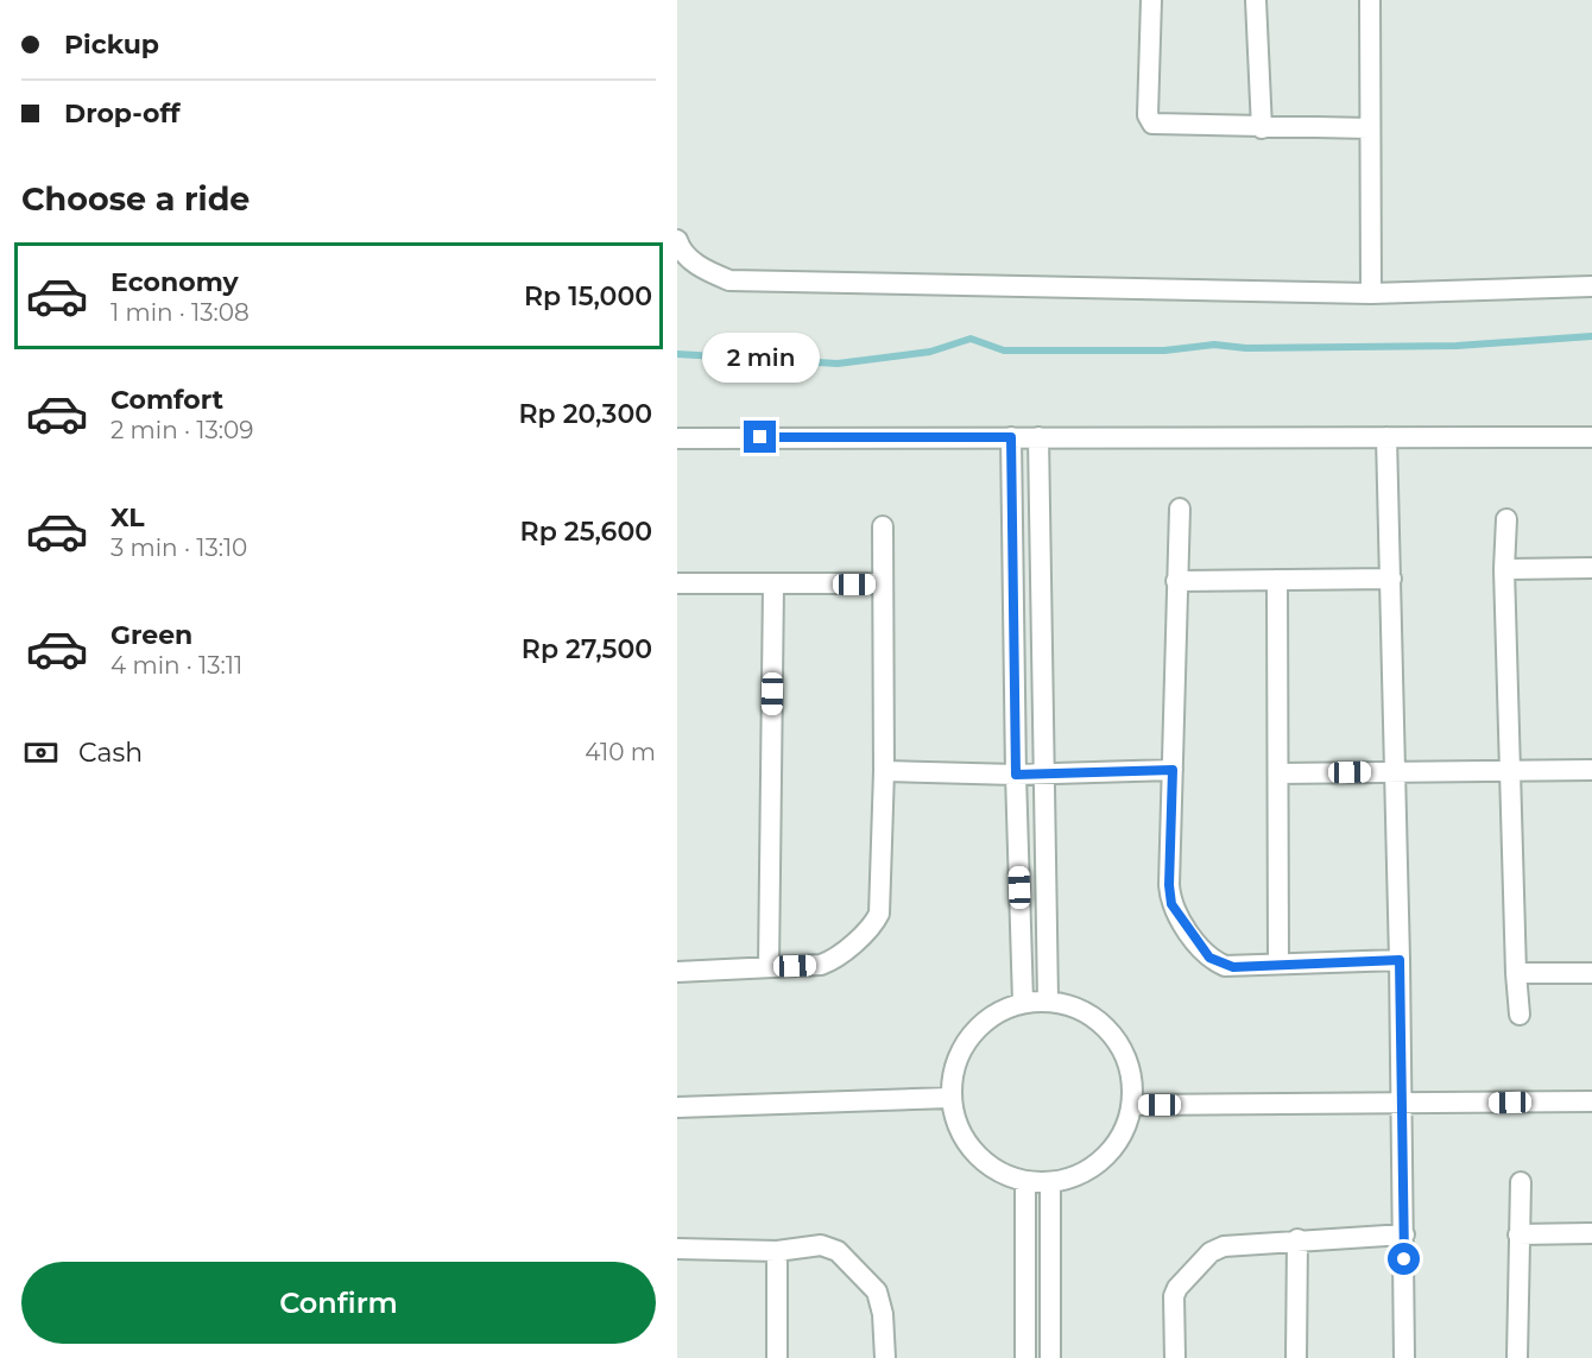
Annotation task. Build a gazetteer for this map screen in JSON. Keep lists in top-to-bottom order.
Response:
{
  "page": {
    "banner": ["Pickup", "Drop-off"],
    "heading": "Choose a ride",
    "list": [
      {
        "name": "Economy",
        "note": "1 min · 13:08",
        "value": "Rp 15,000"
      },
      {
        "name": "Comfort",
        "note": "2 min · 13:09",
        "value": "Rp 20,300"
      },
      {
        "name": "XL",
        "note": "3 min · 13:10",
        "value": "Rp 25,600"
      },
      {
        "name": "Green",
        "note": "4 min · 13:11",
        "value": "Rp 27,500"
      }
    ],
    "bubble": "2 min",
    "pay": ["Cash", "410 m"],
    "buttons": "Confirm"
  }
}
